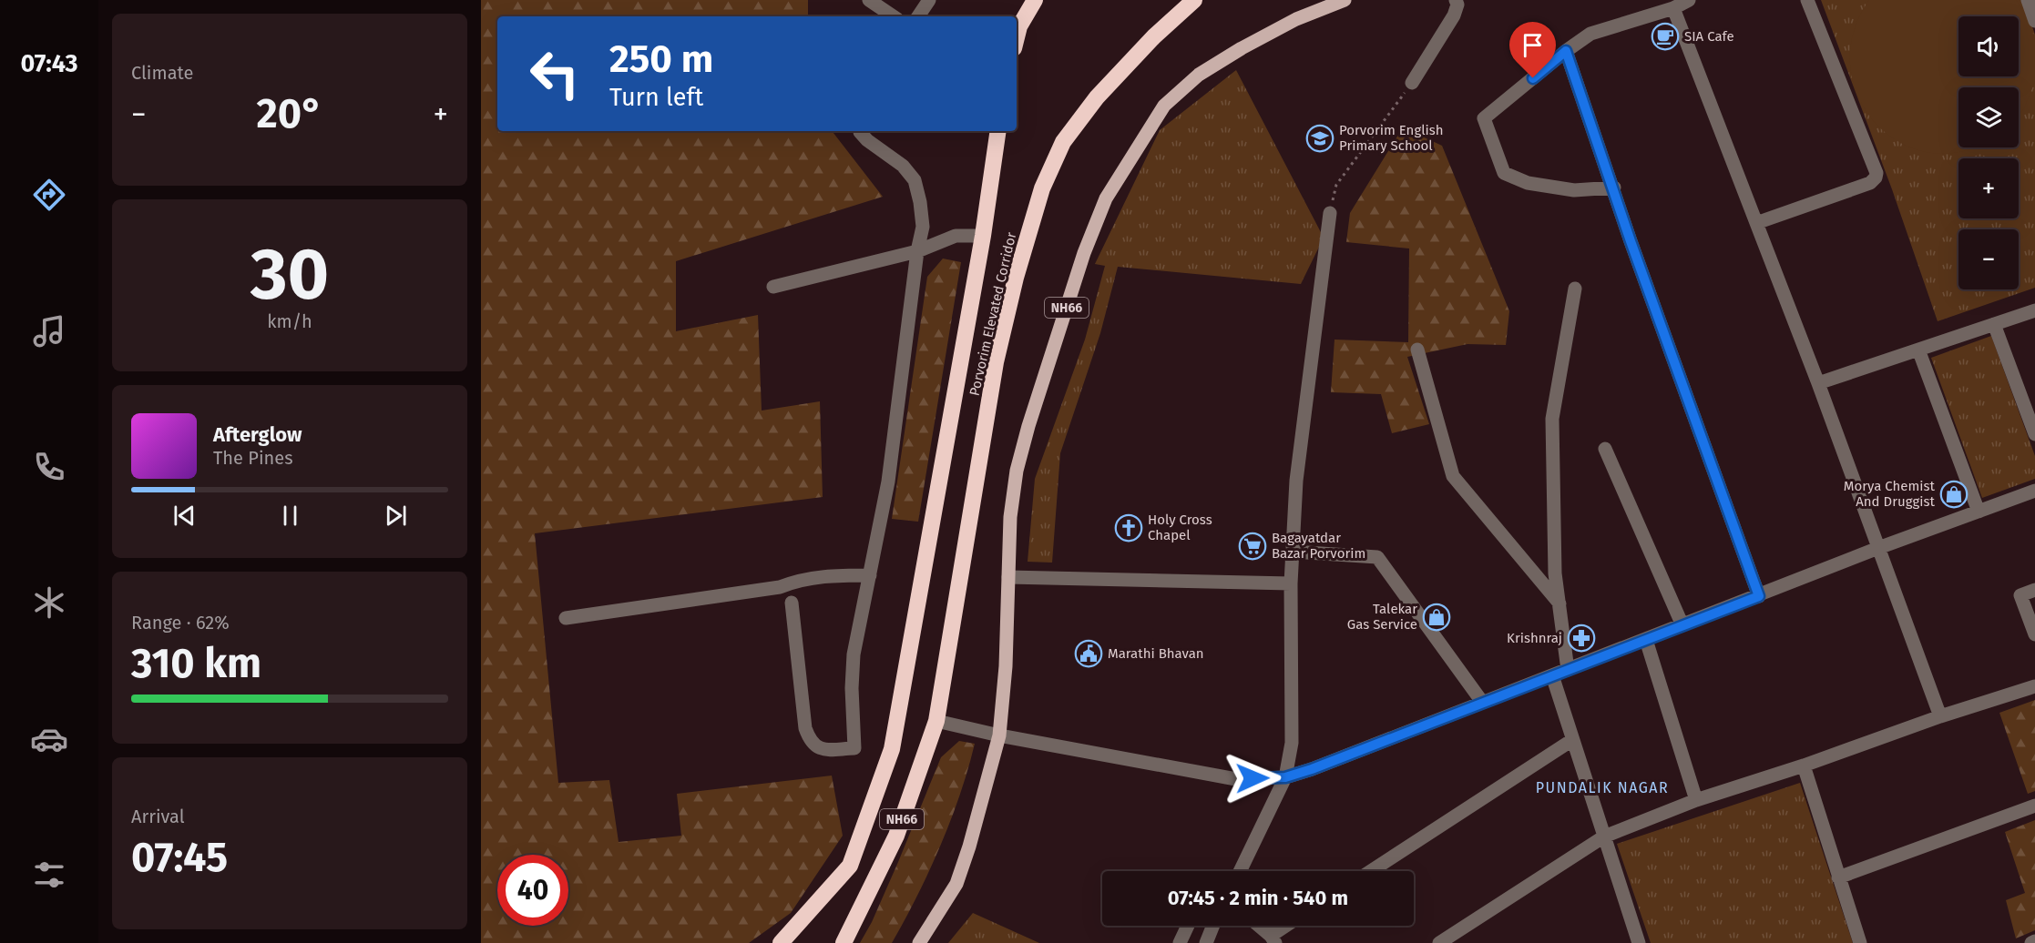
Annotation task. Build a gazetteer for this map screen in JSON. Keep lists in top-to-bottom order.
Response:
{
  "streets": {
    "highway": ["NH66", "Porvorim Elevated Corridor"]
  },
  "crossings": [
    ["NH66", "Porvorim Elevated Corridor"]
  ],
  "districts": ["PUNDALIK NAGAR"],
  "places": {
    "cafe": ["SIA Cafe"],
    "school or university": ["Porvorim English Primary School"],
    "shop": ["Morya Chemist And Druggist", "Talekar Gas Service"],
    "church": ["Holy Cross Chapel"],
    "supermarket": ["Bagayatdar Bazar Porvorim"],
    "pharmacy": ["Krishnraj"],
    "public building": ["Marathi Bhavan"]
  },
  "page": {
    "tabs": "07:43",
    "tile": [
      "Climate",
      ["30", "km/h"],
      ["Range · 62%", "310 km"],
      ["Arrival", "07:45"]
    ],
    "map_buttons": ["+", "−"],
    "turn": ["250 m", "Turn left"],
    "heat": ["−", "20°", "+"],
    "song": ["Afterglow", "The Pines"],
    "limit": "40",
    "trip": "07:45 · 2 min · 540 m"
  }
}
